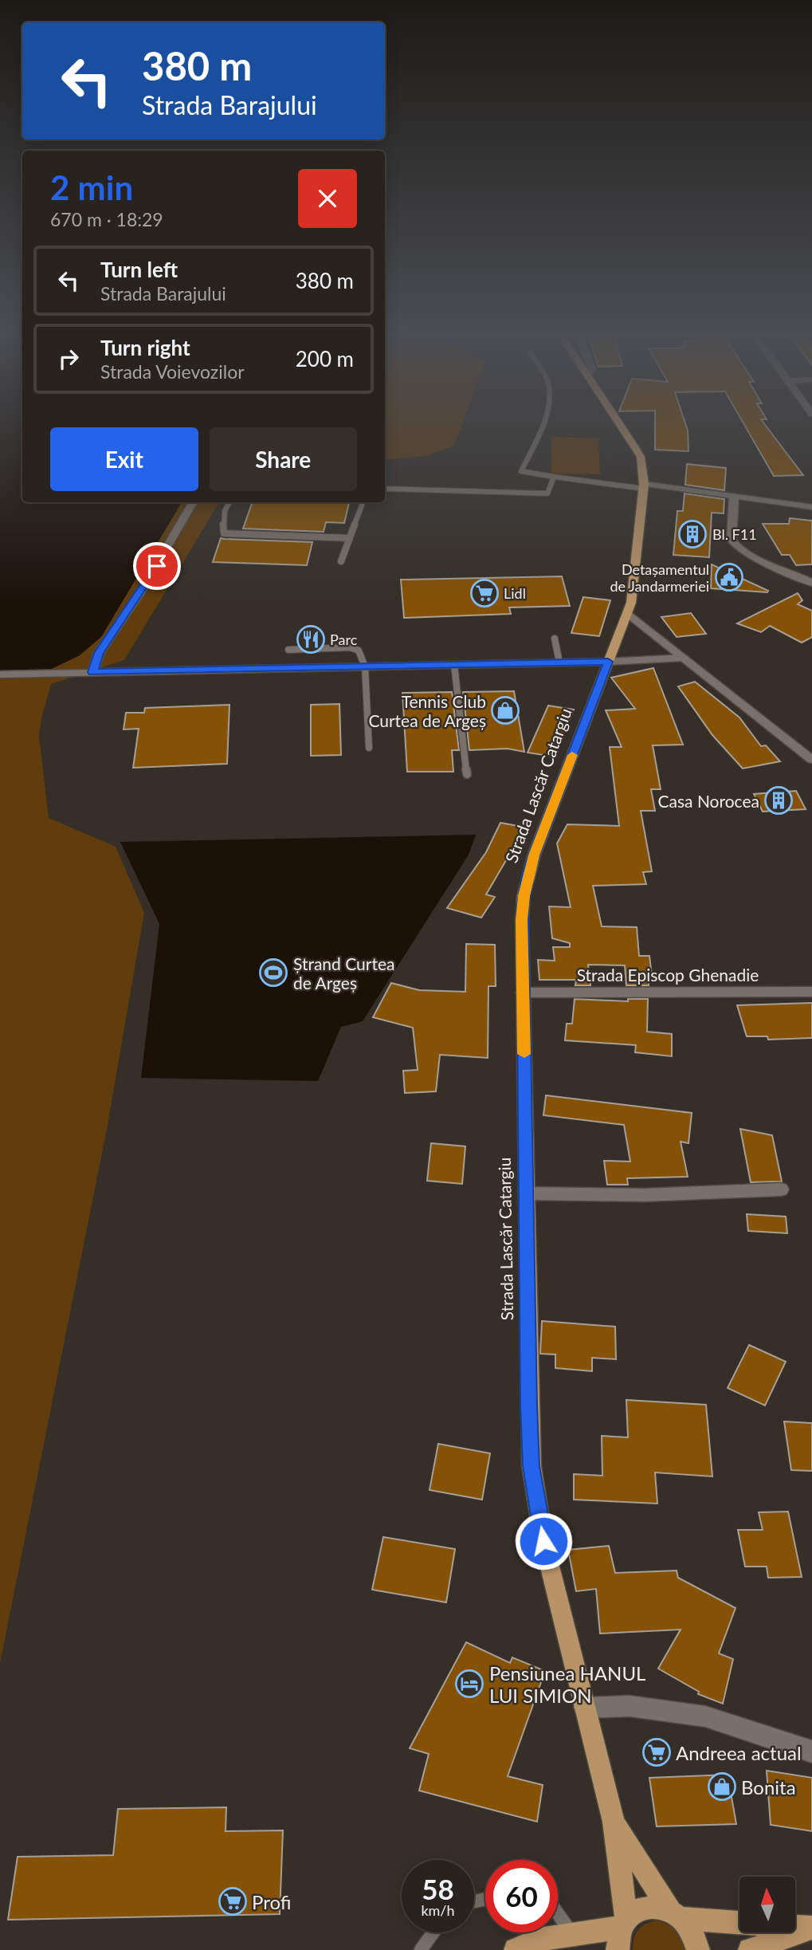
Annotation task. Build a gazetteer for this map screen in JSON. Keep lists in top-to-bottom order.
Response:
{
  "streets": {
    "main road": ["Strada Lascăr Catargiu"],
    "street": ["Strada Episcop Ghenadie"]
  },
  "crossings": [
    ["Strada Lascăr Catargiu", "Strada Episcop Ghenadie"]
  ],
  "places": {
    "building": ["Bl. F11", "Casa Norocea"],
    "public building": ["Detașamentul de Jandarmeriei"],
    "supermarket": ["Lidl", "Andreea actual", "Profi"],
    "restaurant": ["Parc"],
    "shop": ["Tennis Club Curtea de Argeș", "Bonita"],
    "sports": ["Ștrand Curtea de Argeș"],
    "hotel": ["Pensiunea HANUL LUI SIMION"]
  },
  "north": "top",
  "page": {
    "turn": ["380 m", "Strada Barajului"],
    "heading": ["2 min", "670 m · 18:29"],
    "list": [
      {
        "name": "Turn left",
        "note": "Strada Barajului",
        "value": "380 m"
      },
      {
        "name": "Turn right",
        "note": "Strada Voievozilor",
        "value": "200 m"
      }
    ],
    "buttons": ["Exit", "Share"],
    "speed": "58 km/h",
    "limit": "60"
  }
}
